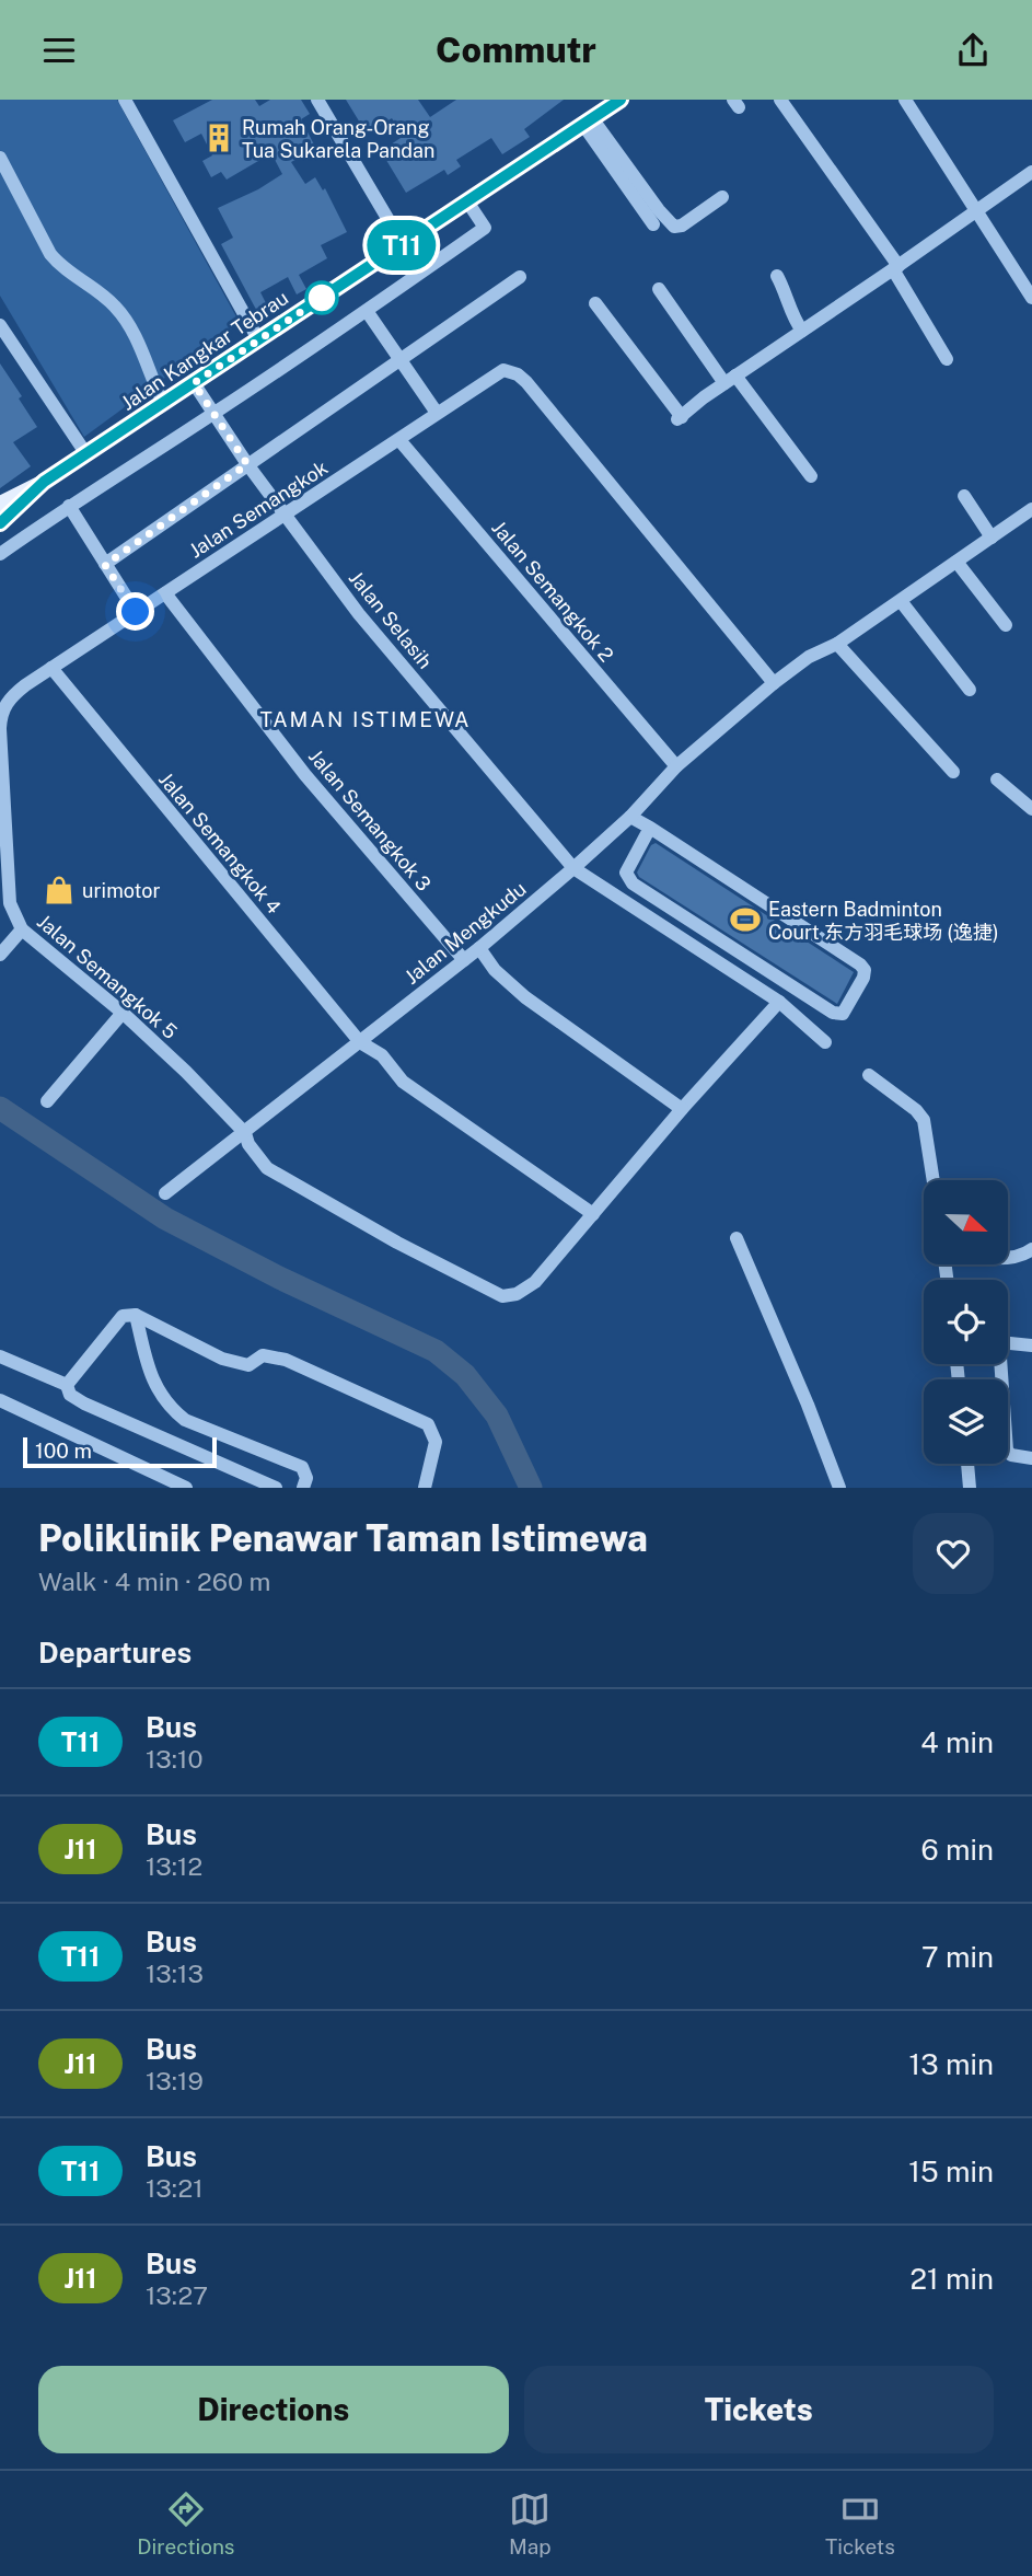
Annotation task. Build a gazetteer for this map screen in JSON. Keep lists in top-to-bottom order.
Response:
{
  "streets": {
    "main road": ["Jalan Kangkar Tebrau"],
    "street": [
      "Jalan Semangkok",
      "Jalan Semangkok 2",
      "Jalan Selasih",
      "Jalan Semangkok 3",
      "Jalan Semangkok 4",
      "Jalan Mengkudu",
      "Jalan Semangkok 5"
    ]
  },
  "crossings": [
    ["Jalan Kangkar Tebrau", "Jalan Selasih"],
    ["Jalan Semangkok", "Jalan Semangkok 2"],
    ["Jalan Semangkok", "Jalan Selasih"],
    ["Jalan Semangkok", "Jalan Semangkok 3"],
    ["Jalan Semangkok", "Jalan Semangkok 4"],
    ["Jalan Semangkok", "Jalan Mengkudu"],
    ["Jalan Semangkok", "Jalan Semangkok 5"],
    ["Jalan Semangkok 2", "Jalan Mengkudu"],
    ["Jalan Selasih", "Jalan Mengkudu"],
    ["Jalan Semangkok 3", "Jalan Mengkudu"],
    ["Jalan Semangkok 4", "Jalan Mengkudu"],
    ["Jalan Semangkok 4", "Jalan Semangkok 5"],
    ["Jalan Mengkudu", "Jalan Semangkok 5"]
  ],
  "districts": ["TAMAN ISTIMEWA"],
  "places": {
    "building": ["Rumah Orang-Orang Tua Sukarela Pandan"],
    "shop": ["urimotor"],
    "sports": ["Eastern Badminton Court 东方羽毛球场 (逸捷)"]
  },
  "lines": ["bus line T11"],
  "scale_bar": "100 m",
  "north": "right",
  "page": {
    "header": "Commutr",
    "on_map": "T11",
    "scale": "100 m",
    "heading": [
      ["Poliklinik Penawar Taman Istimewa", "Walk · 4 min · 260 m"],
      "Departures"
    ],
    "list": [
      {
        "mark": "T11",
        "name": "Bus",
        "note": "13:10",
        "value": "4 min"
      },
      {
        "mark": "J11",
        "name": "Bus",
        "note": "13:12",
        "value": "6 min"
      },
      {
        "mark": "T11",
        "name": "Bus",
        "note": "13:13",
        "value": "7 min"
      },
      {
        "mark": "J11",
        "name": "Bus",
        "note": "13:19",
        "value": "13 min"
      },
      {
        "mark": "T11",
        "name": "Bus",
        "note": "13:21",
        "value": "15 min"
      },
      {
        "mark": "J11",
        "name": "Bus",
        "note": "13:27",
        "value": "21 min"
      }
    ],
    "buttons": ["Directions", "Tickets"],
    "tabs": ["Directions", "Map", "Tickets"]
  }
}
